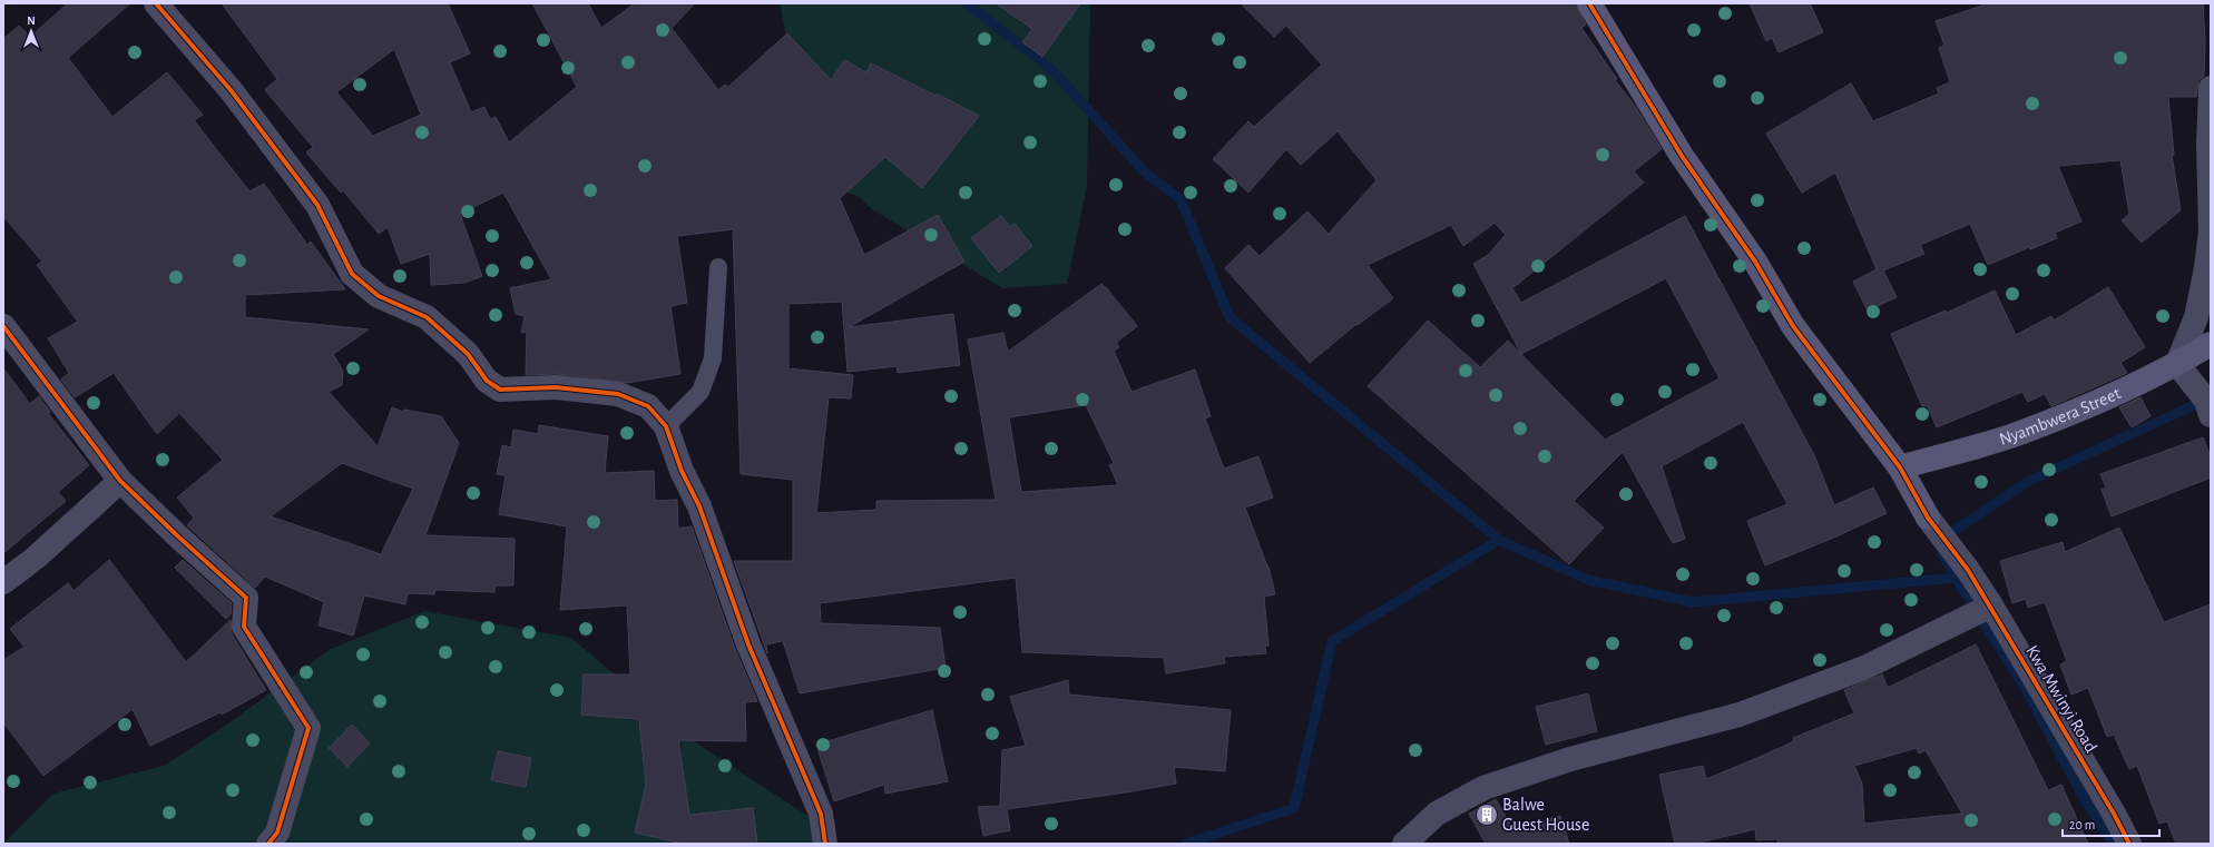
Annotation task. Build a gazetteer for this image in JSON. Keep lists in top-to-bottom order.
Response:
{
  "streets": {
    "street": ["Nyambwera Street", "Kwa Mwinyi Road"]
  },
  "crossings": [
    ["Nyambwera Street", "Kwa Mwinyi Road"]
  ],
  "places": {
    "building": ["Balwe Guest House"]
  },
  "scale_bar": "20 m",
  "north": "top"
}
